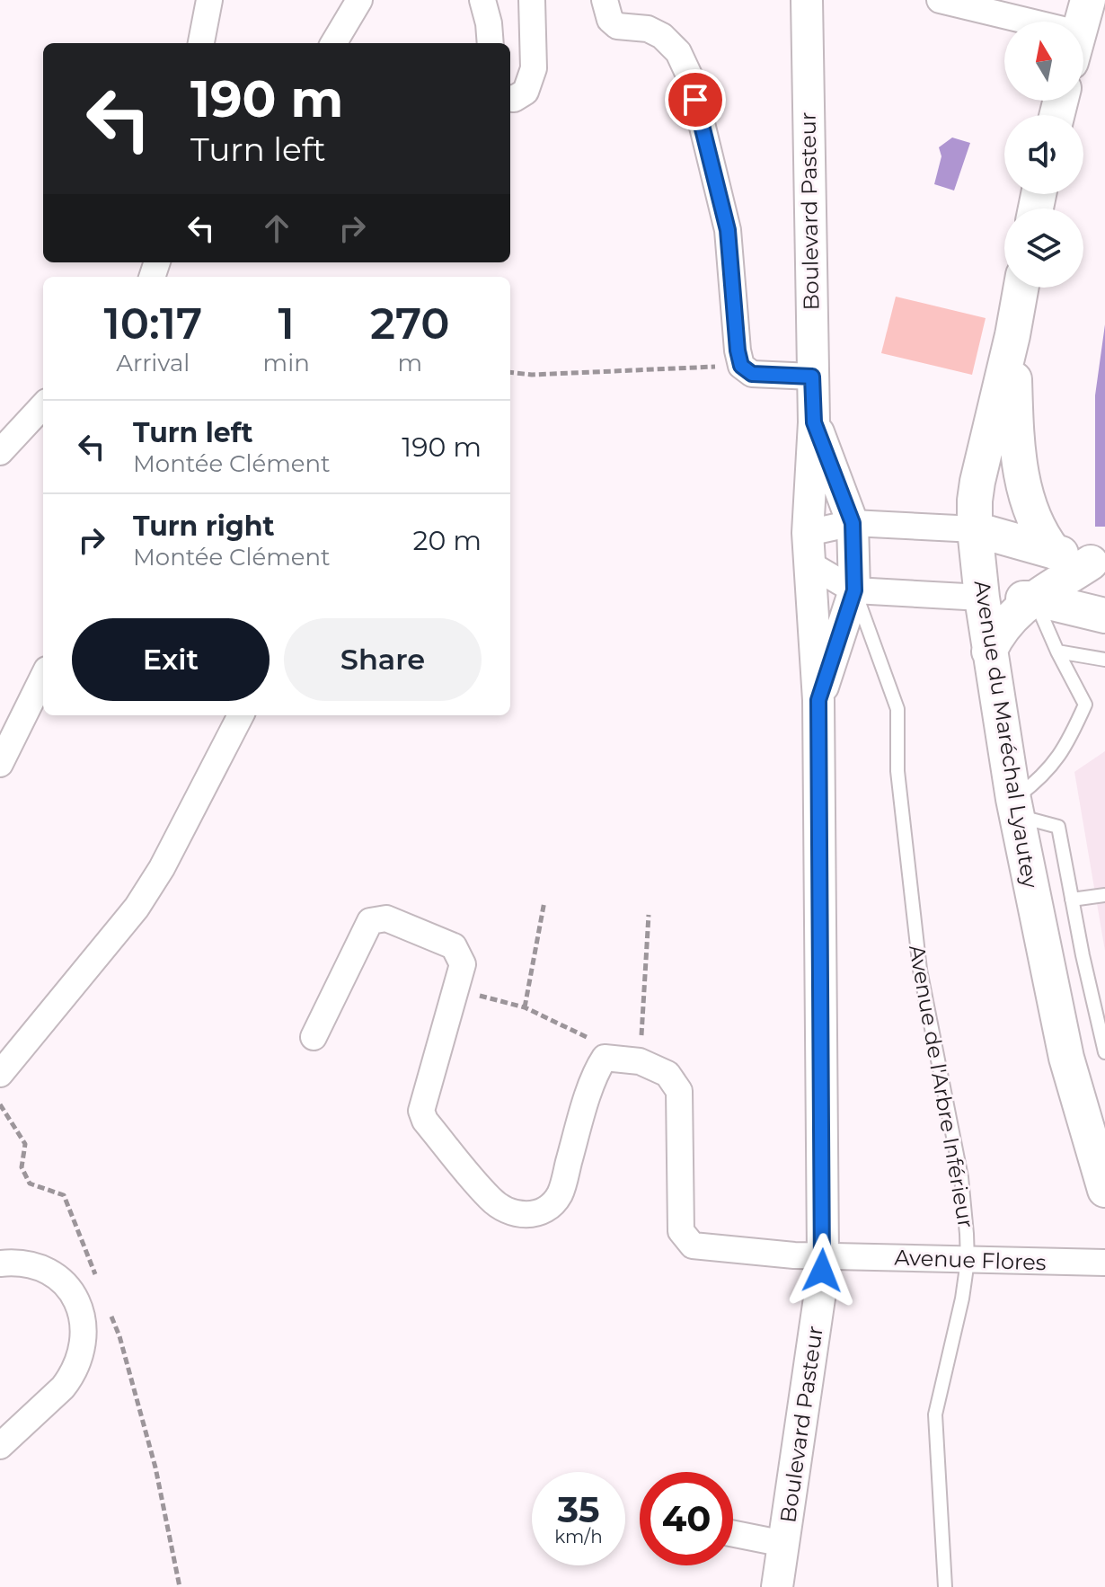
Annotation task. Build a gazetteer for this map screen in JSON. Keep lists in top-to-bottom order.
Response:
{
  "streets": {
    "main road": ["Avenue du Maréchal Lyautey"],
    "street": ["Boulevard Pasteur", "Avenue Flores"],
    "lane": ["Avenue de l'Arbre Inférieur"]
  },
  "crossings": [
    ["Boulevard Pasteur", "Avenue de l'Arbre Inférieur"],
    ["Boulevard Pasteur", "Avenue Flores"],
    ["Avenue de l'Arbre Inférieur", "Avenue Flores"]
  ],
  "north": "top",
  "page": {
    "turn": ["190 m", "Turn left"],
    "eta": [
      "10:17",
      "Arrival",
      "1",
      "min",
      "270",
      "m"
    ],
    "list": [
      {
        "name": "Turn left",
        "note": "Montée Clément",
        "value": "190 m"
      },
      {
        "name": "Turn right",
        "note": "Montée Clément",
        "value": "20 m"
      }
    ],
    "buttons": ["Exit", "Share"],
    "speed": "35 km/h",
    "limit": "40"
  }
}
